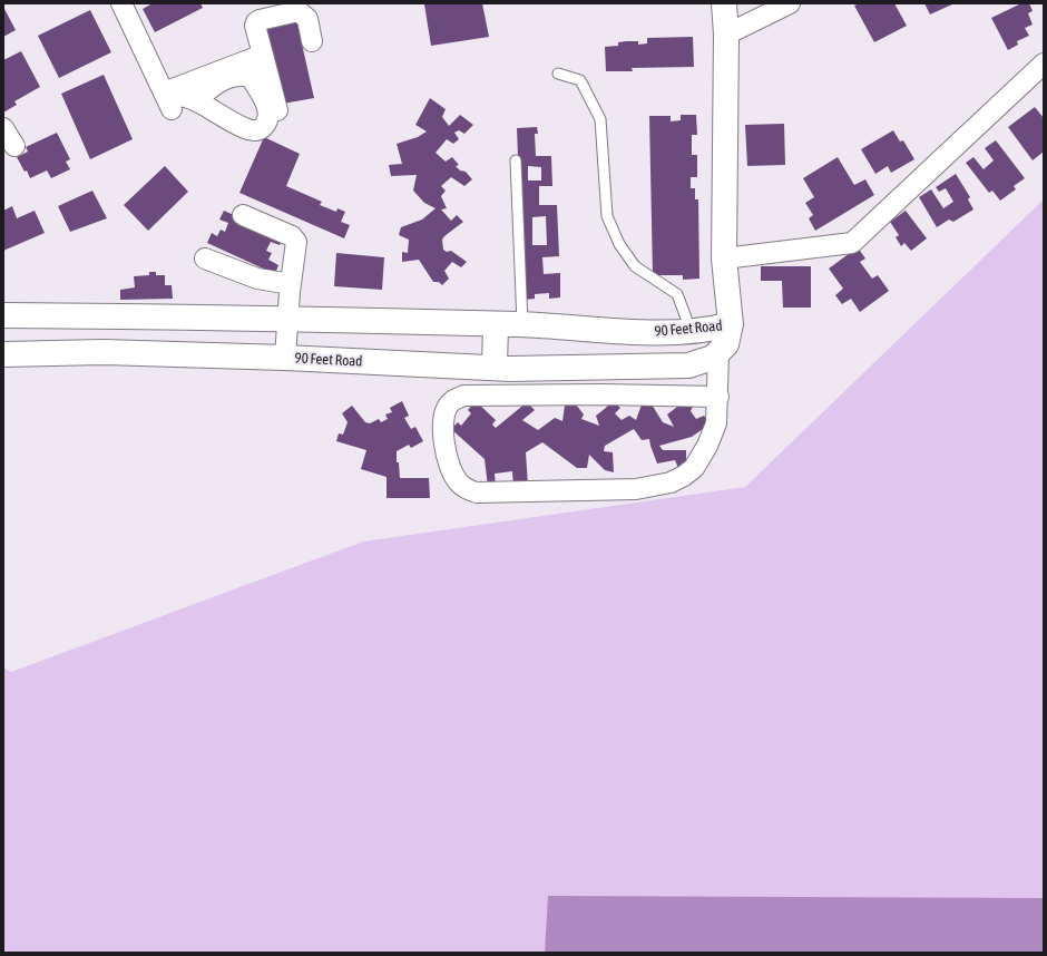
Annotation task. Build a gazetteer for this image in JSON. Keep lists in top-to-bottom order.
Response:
{
  "streets": {
    "street": ["90 Feet Road"]
  }
}
